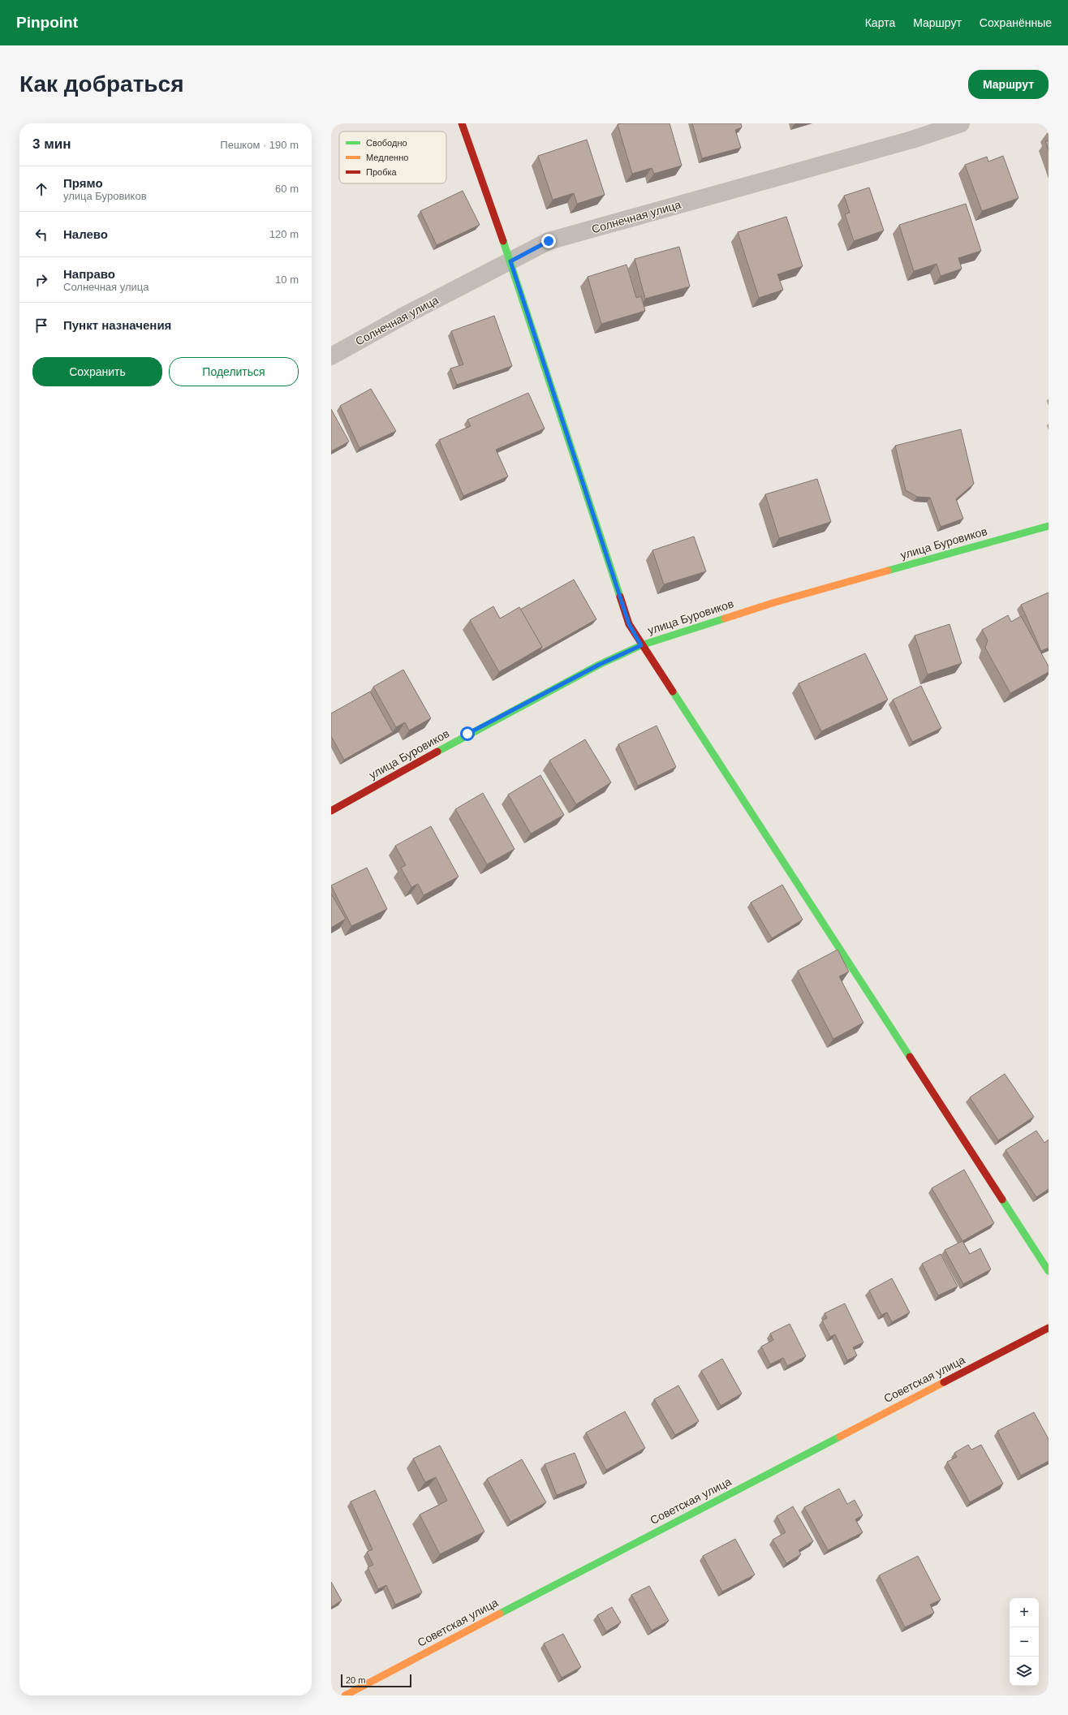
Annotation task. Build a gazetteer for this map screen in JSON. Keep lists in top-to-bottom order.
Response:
{
  "streets": {
    "street": ["Солнечная улица", "улица Буровиков", "Советская улица"]
  },
  "legend": ["Свободно", "Медленно", "Пробка"],
  "scale_bar": "20 m",
  "page": {
    "header": "Pinpoint",
    "nav": ["Карта", "Маршрут", "Сохранённые"],
    "buttons": [
      "Маршрут",
      ["Сохранить", "Поделиться"]
    ],
    "title": "Как добраться",
    "heading": ["3 мин", "Пешком · 190 m"],
    "list": [
      ["Прямо", "улица Буровиков", "60 m"],
      ["Налево", "120 m"],
      ["Направо", "Солнечная улица", "10 m"],
      "Пункт назначения"
    ],
    "map_buttons": ["+", "−"],
    "scale": "20 m"
  }
}
